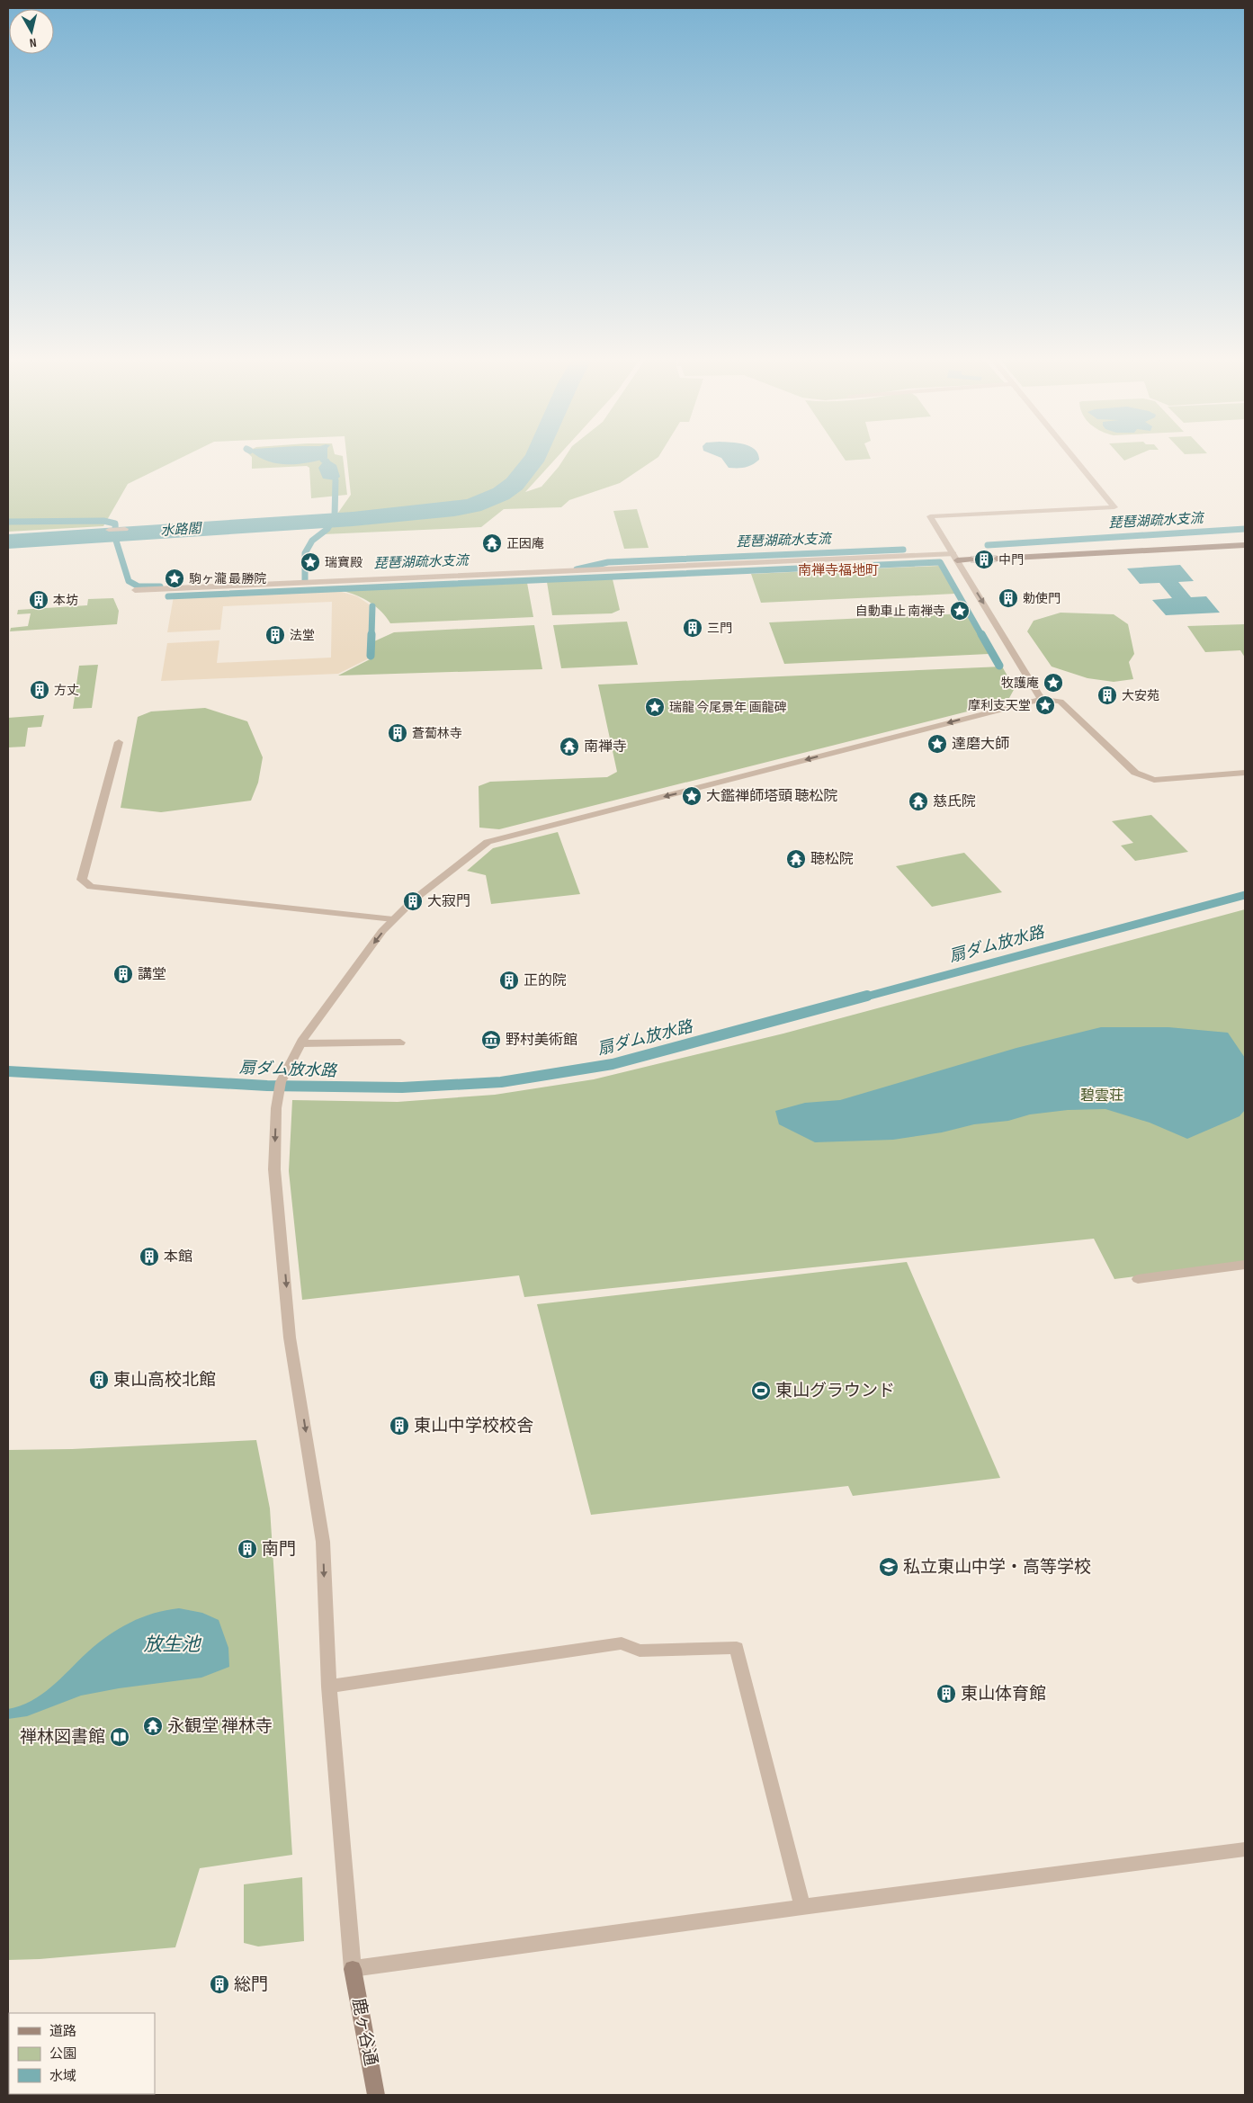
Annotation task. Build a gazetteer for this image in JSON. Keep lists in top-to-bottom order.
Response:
{
  "streets": {
    "street": ["鹿ヶ谷通"]
  },
  "districts": ["南禅寺福地町"],
  "water": [
    "琵琶湖疏水支流",
    "水路閣",
    "扇ダム放水路",
    "放生池"
  ],
  "parks": ["碧雲荘"],
  "places": {
    "temple": [
      "正因庵",
      "南禅寺",
      "慈氏院",
      "聴松院",
      "永観堂 禅林寺"
    ],
    "building": [
      "中門",
      "勅使門",
      "本坊",
      "三門",
      "法堂",
      "方丈",
      "大安苑",
      "蒼蔔林寺",
      "大寂門",
      "講堂",
      "正的院",
      "本館",
      "東山高校北館",
      "東山中学校校舎",
      "南門",
      "東山体育館",
      "総門"
    ],
    "place": [
      "瑞寶殿",
      "駒ヶ瀧 最勝院",
      "自動車止 南禅寺",
      "牧護庵",
      "摩利支天堂",
      "瑞龍 今尾景年 画龍碑",
      "達磨大師",
      "大鑑禅師塔頭 聴松院"
    ],
    "museum": ["野村美術館"],
    "sports": ["東山グラウンド"],
    "school or university": ["私立東山中学・高等学校"],
    "library": ["禅林図書館"]
  },
  "legend": ["道路", "公園", "水域"],
  "north": "bottom"
}
